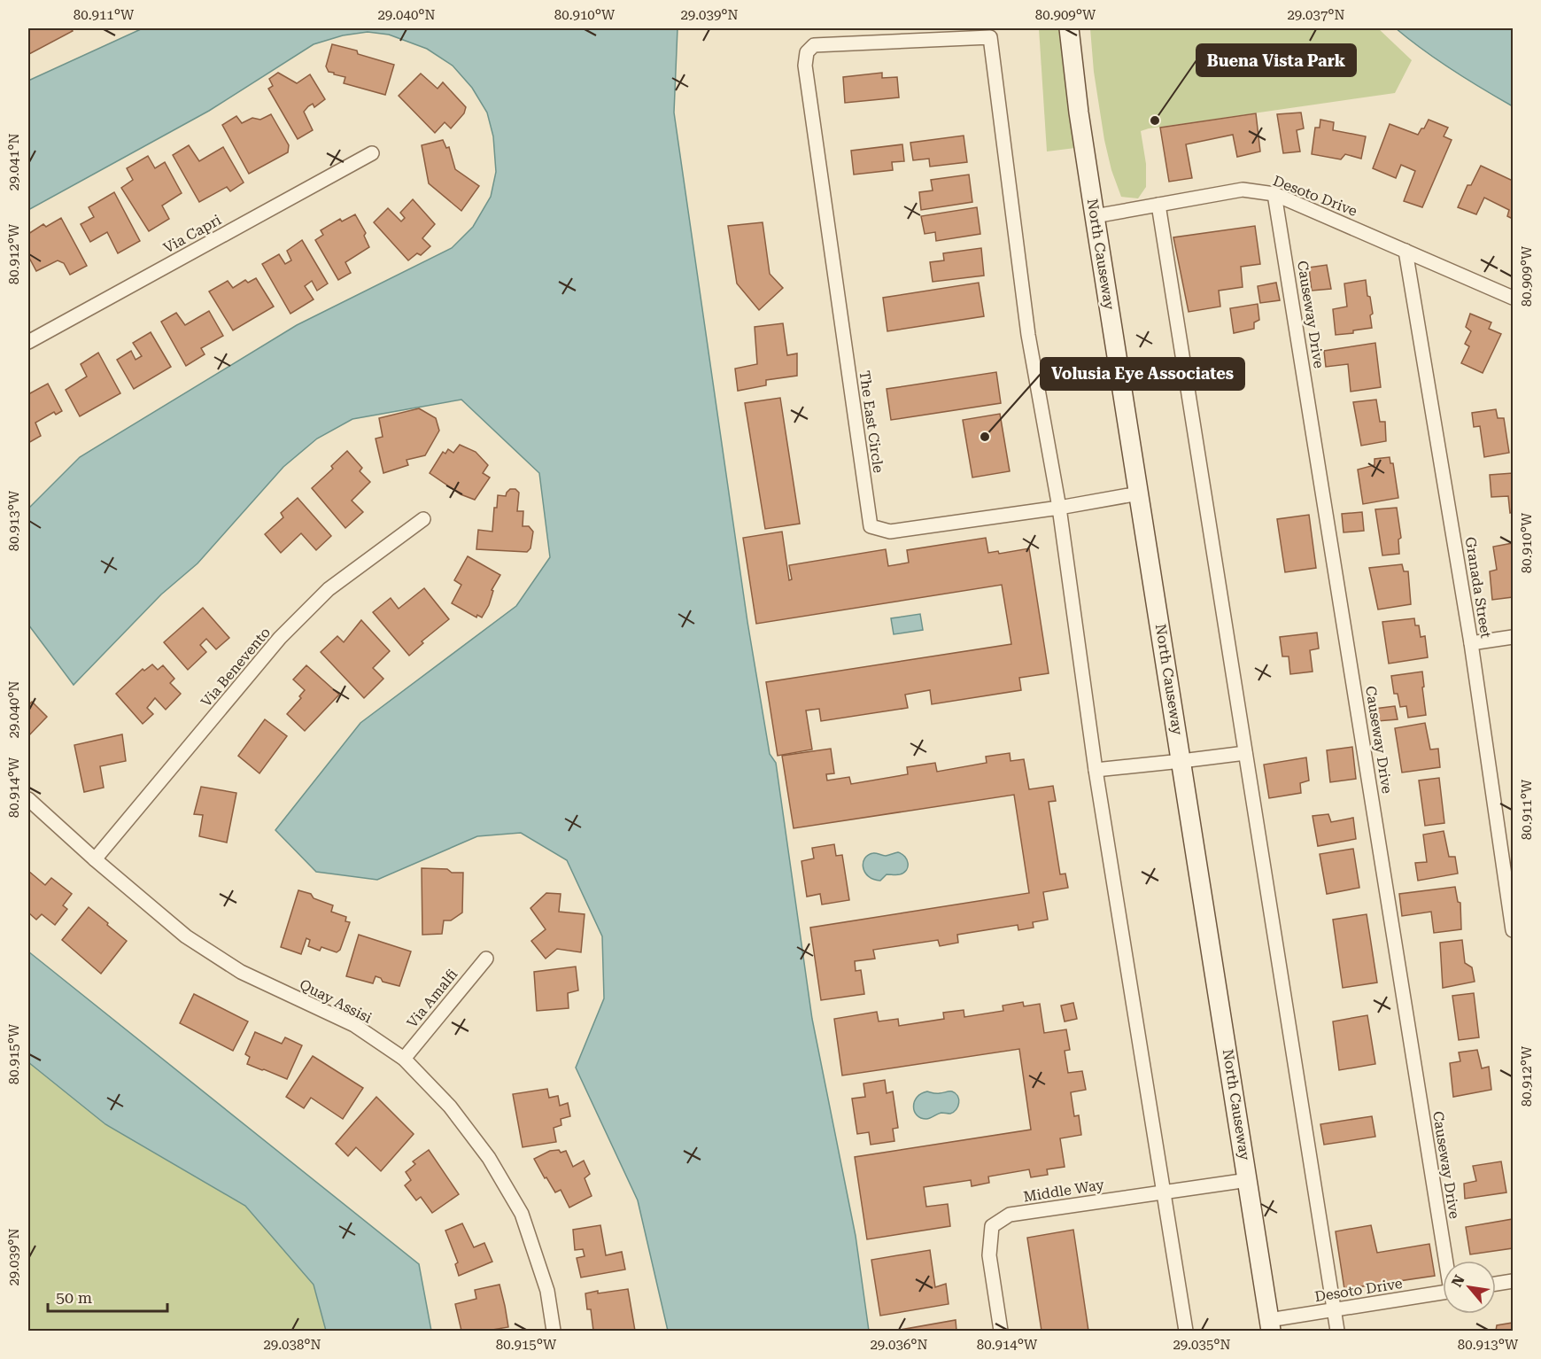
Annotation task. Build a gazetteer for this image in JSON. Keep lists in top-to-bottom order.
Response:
{
  "streets": {
    "main road": ["North Causeway"],
    "street": [
      "Desoto Drive",
      "Via Capri",
      "Causeway Drive",
      "The East Circle",
      "Granada Street",
      "Via Benevento",
      "Via Amalfi",
      "Quay Assisi",
      "Middle Way"
    ]
  },
  "crossings": [
    ["Desoto Drive", "North Causeway"],
    ["Desoto Drive", "Causeway Drive"],
    ["Desoto Drive", "Granada Street"],
    ["North Causeway", "The East Circle"],
    ["North Causeway", "Middle Way"],
    ["Via Benevento", "Quay Assisi"],
    ["Via Amalfi", "Quay Assisi"]
  ],
  "places": ["Buena Vista Park", "Volusia Eye Associates"],
  "scale_bar": "50 m",
  "north": "top left",
  "coordinates": [
    "80.911°W",
    "29.040°N",
    "80.910°W",
    "29.039°N",
    "80.909°W",
    "29.037°N",
    "29.041°N",
    "80.912°W",
    "80.913°W",
    "80.914°W",
    "80.915°W",
    "29.038°N",
    "29.036°N",
    "29.035°N"
  ]
}
